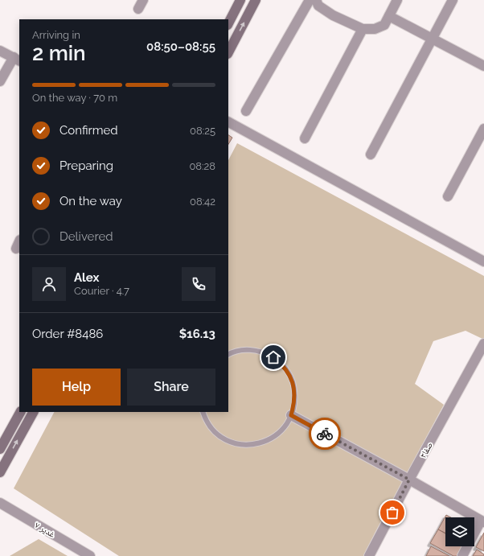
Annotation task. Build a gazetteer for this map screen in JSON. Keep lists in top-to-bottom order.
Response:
{
  "streets": {
    "street": ["صفا۳", "غدیر ۷"]
  },
  "page": {
    "heading": ["2 min", "Arriving in", "08:50–08:55"],
    "panel": [
      "Alex",
      "Courier · 4.7",
      "Order #8486",
      "$16.13"
    ],
    "bar": "On the way · 70 m",
    "list": [
      ["Confirmed", "08:25"],
      ["Preparing", "08:28"],
      ["On the way", "08:42"],
      "Delivered"
    ],
    "buttons": ["Help", "Share"]
  }
}
